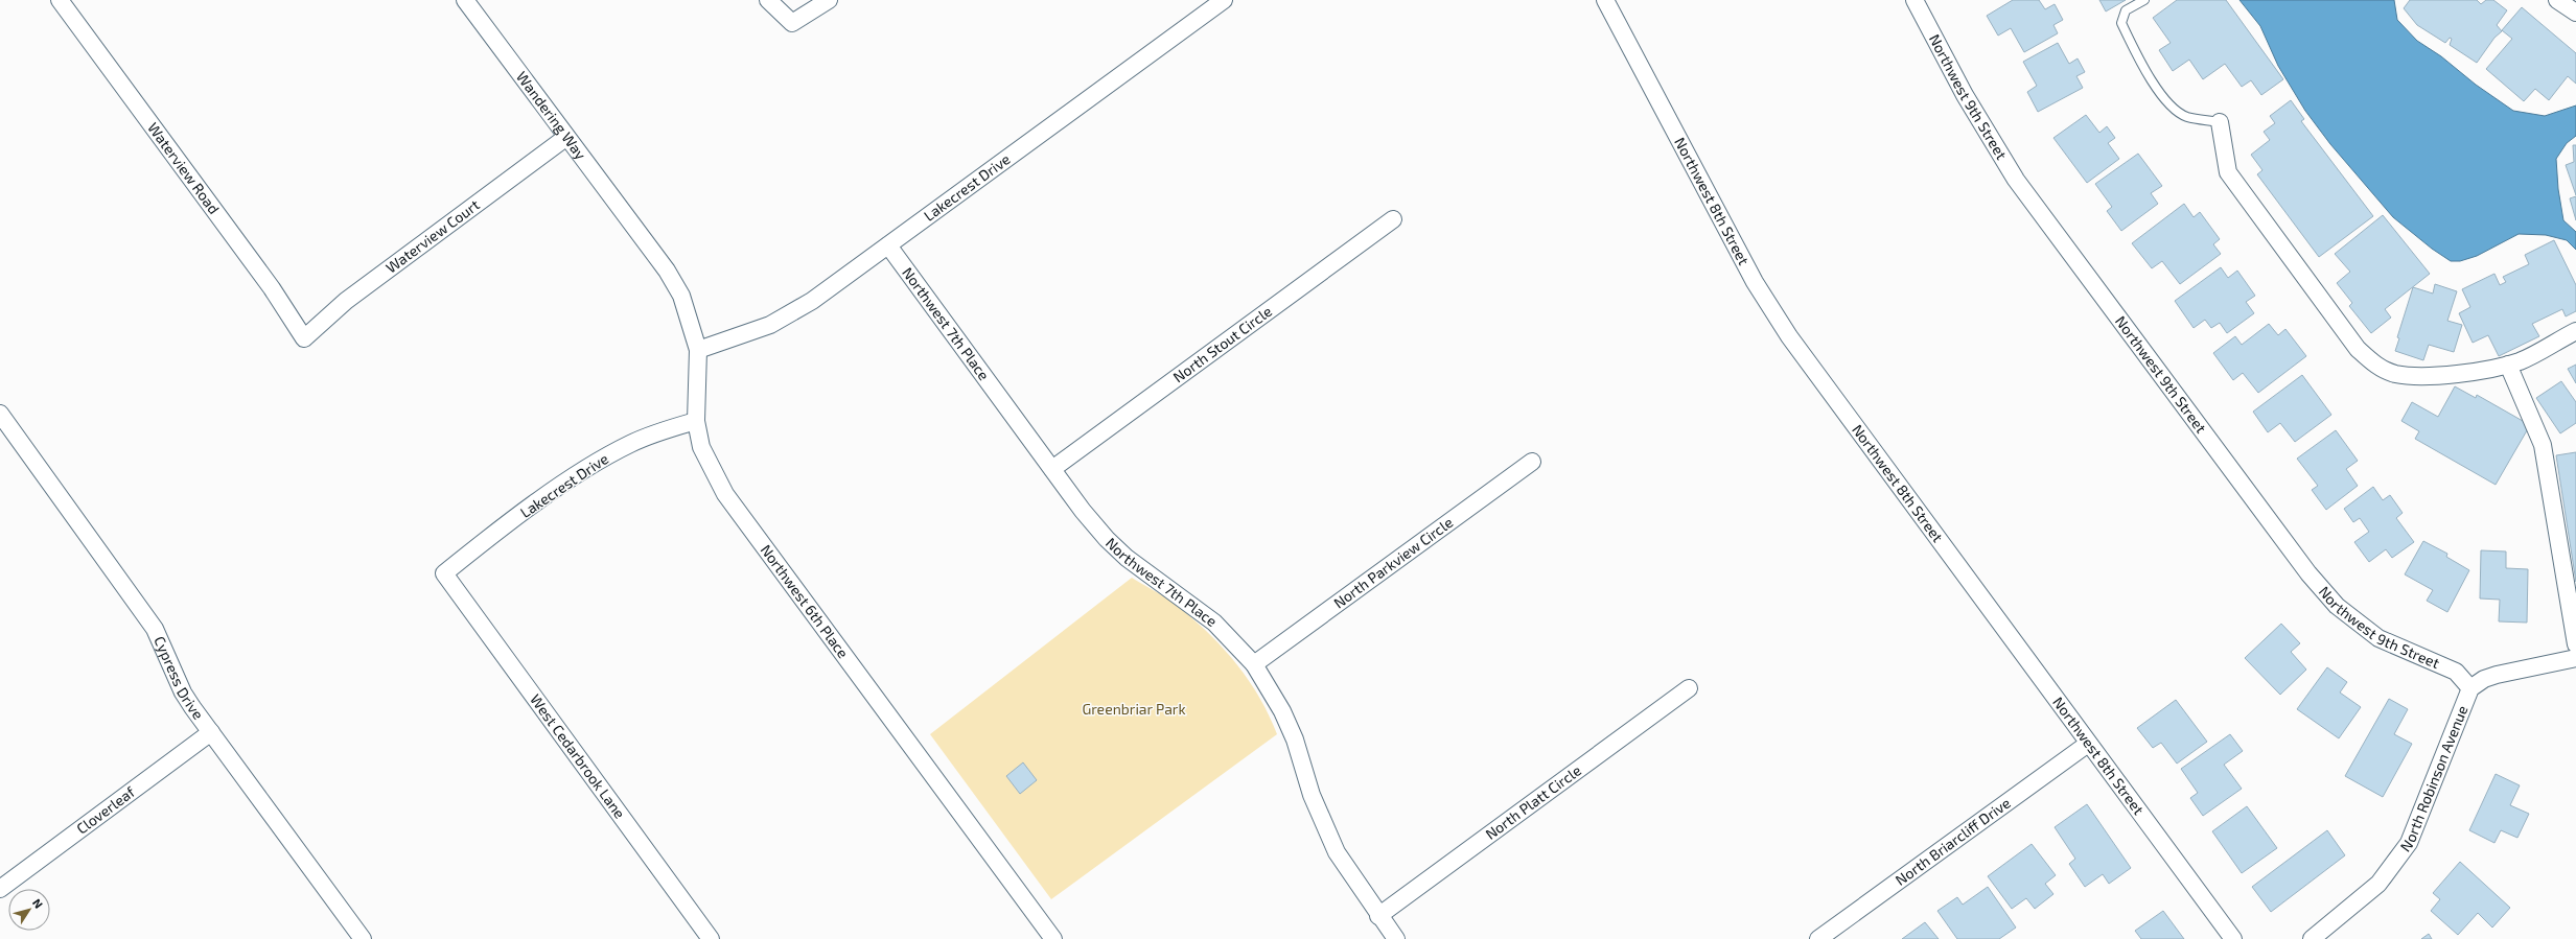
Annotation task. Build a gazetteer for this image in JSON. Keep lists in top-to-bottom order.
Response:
{
  "streets": {
    "street": [
      "Northwest 9th Street",
      "Wandering Way",
      "Waterview Road",
      "Lakecrest Drive",
      "Northwest 8th Street",
      "Waterview Court",
      "Northwest 7th Place",
      "North Stout Circle",
      "North Parkview Circle",
      "Northwest 6th Place",
      "Cypress Drive",
      "West Cedarbrook Lane",
      "North Robinson Avenue",
      "North Platt Circle",
      "Cloverleaf",
      "North Briarcliff Drive"
    ]
  },
  "crossings": [
    ["Northwest 9th Street", "North Robinson Avenue"],
    ["Wandering Way", "Waterview Court"],
    ["Wandering Way", "Northwest 6th Place"],
    ["Waterview Road", "Waterview Court"],
    ["Lakecrest Drive", "Northwest 7th Place"],
    ["Lakecrest Drive", "Northwest 6th Place"],
    ["Lakecrest Drive", "West Cedarbrook Lane"],
    ["Northwest 8th Street", "North Briarcliff Drive"],
    ["Northwest 7th Place", "North Stout Circle"],
    ["Northwest 7th Place", "North Parkview Circle"],
    ["Northwest 7th Place", "North Platt Circle"],
    ["Cypress Drive", "Cloverleaf"]
  ],
  "parks": ["Greenbriar Park"],
  "north": "top right"
}
